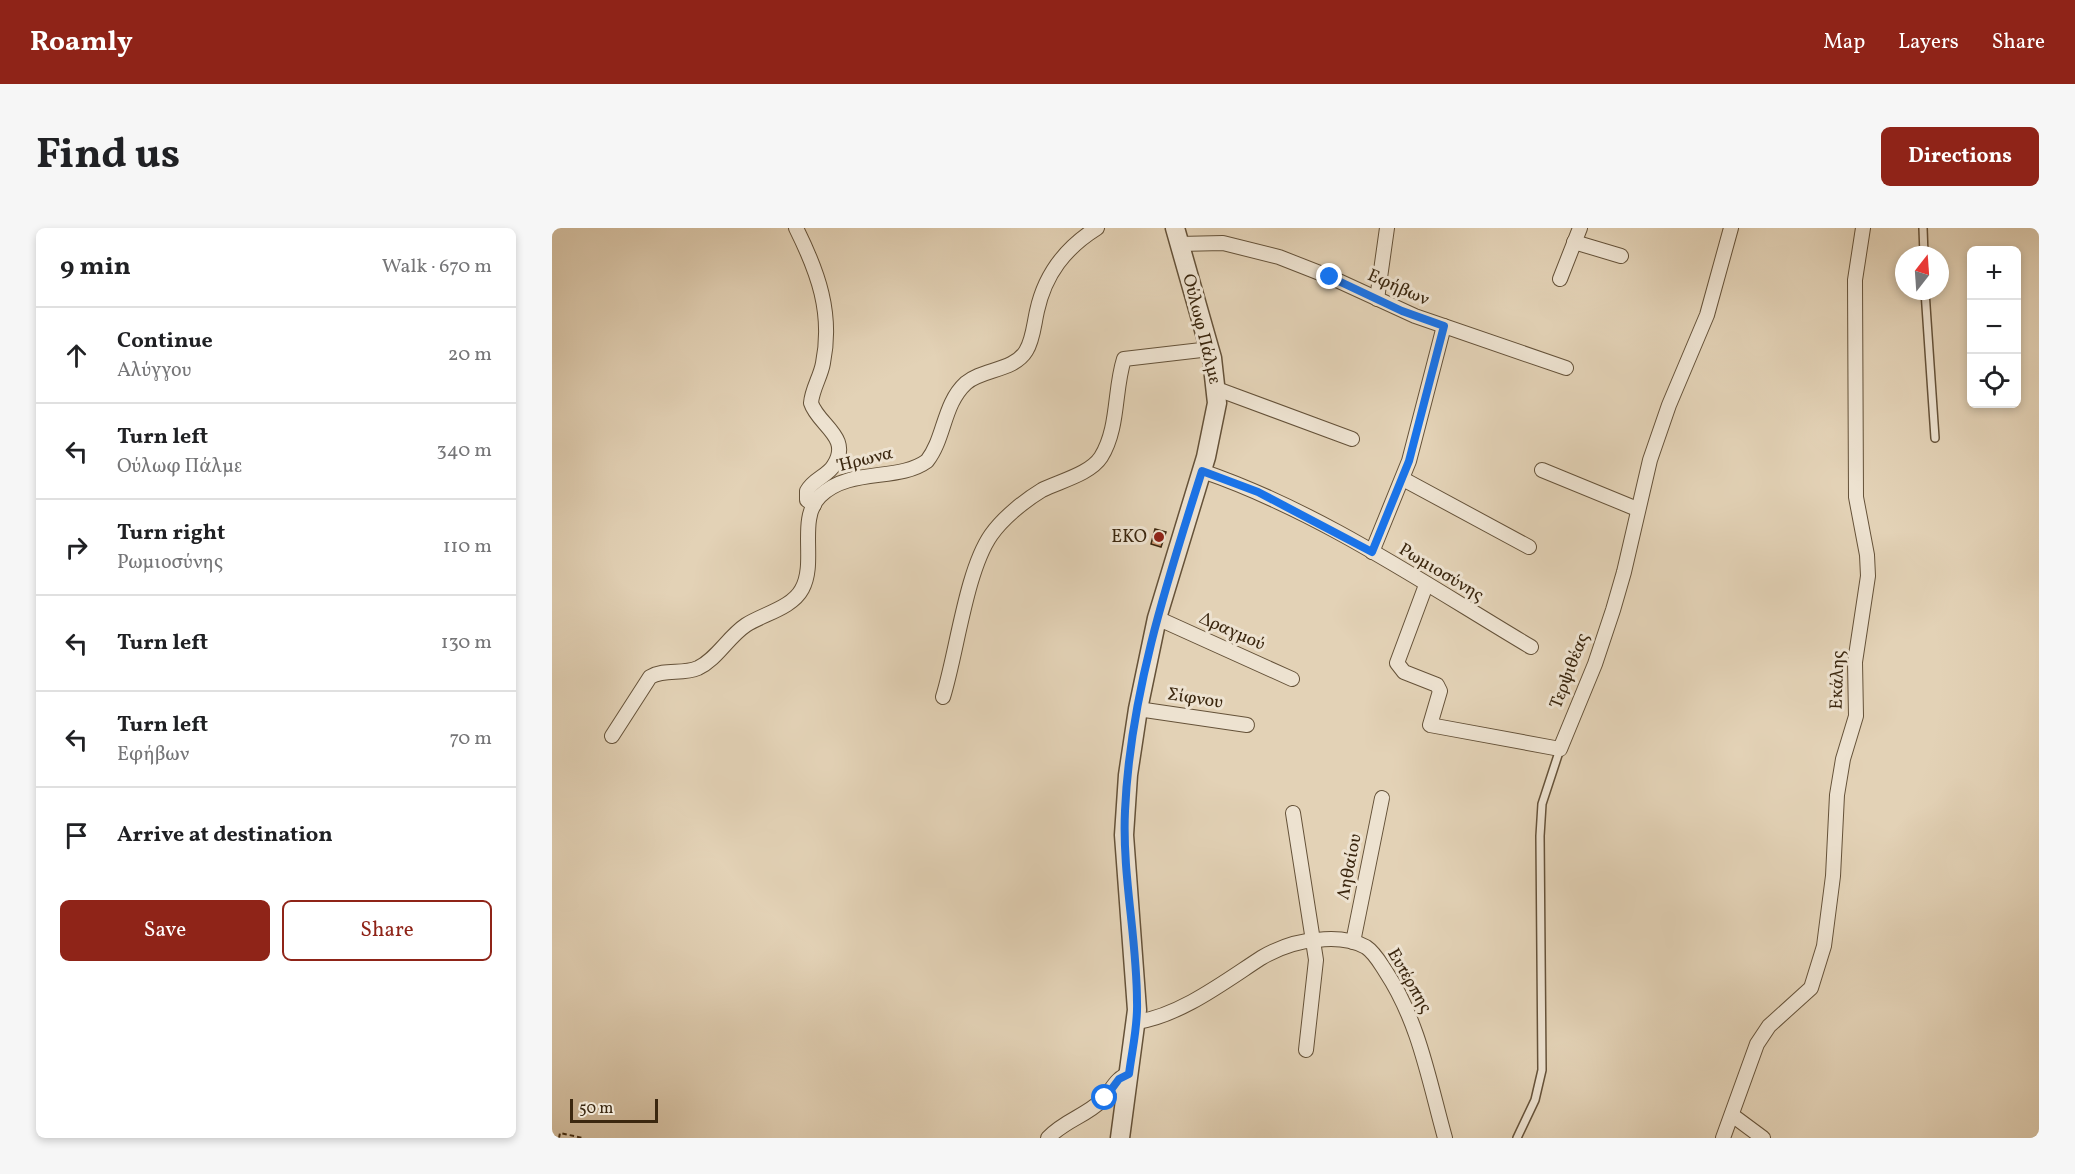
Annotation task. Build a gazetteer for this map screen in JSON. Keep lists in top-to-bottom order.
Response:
{
  "streets": {
    "street": [
      "Εφήβων",
      "Ούλωφ Πάλμε",
      "Ήρωνα",
      "Ρωμιοσύνης",
      "Δραγμού",
      "Τερψιθέας",
      "Εκάλης",
      "Σίφνου",
      "Ληθαίου",
      "Ευτέρπης"
    ]
  },
  "crossings": [
    ["Εφήβων", "Ούλωφ Πάλμε"],
    ["Ούλωφ Πάλμε", "Ρωμιοσύνης"],
    ["Ούλωφ Πάλμε", "Δραγμού"],
    ["Ούλωφ Πάλμε", "Σίφνου"],
    ["Ληθαίου", "Ευτέρπης"]
  ],
  "places": ["EKO"],
  "scale_bar": "50 m",
  "north": "top",
  "page": {
    "header": "Roamly",
    "nav": ["Map", "Layers", "Share"],
    "title": "Find us",
    "buttons": [
      "Directions",
      ["Save", "Share"]
    ],
    "heading": ["9 min", "Walk · 670 m"],
    "map_buttons": ["+", "−"],
    "list": [
      ["Continue", "Αλύγγου", "20 m"],
      ["Turn left", "Ούλωφ Πάλμε", "340 m"],
      ["Turn right", "Ρωμιοσύνης", "110 m"],
      ["Turn left", "130 m"],
      ["Turn left", "Εφήβων", "70 m"],
      "Arrive at destination"
    ],
    "scale": "50 m"
  }
}
